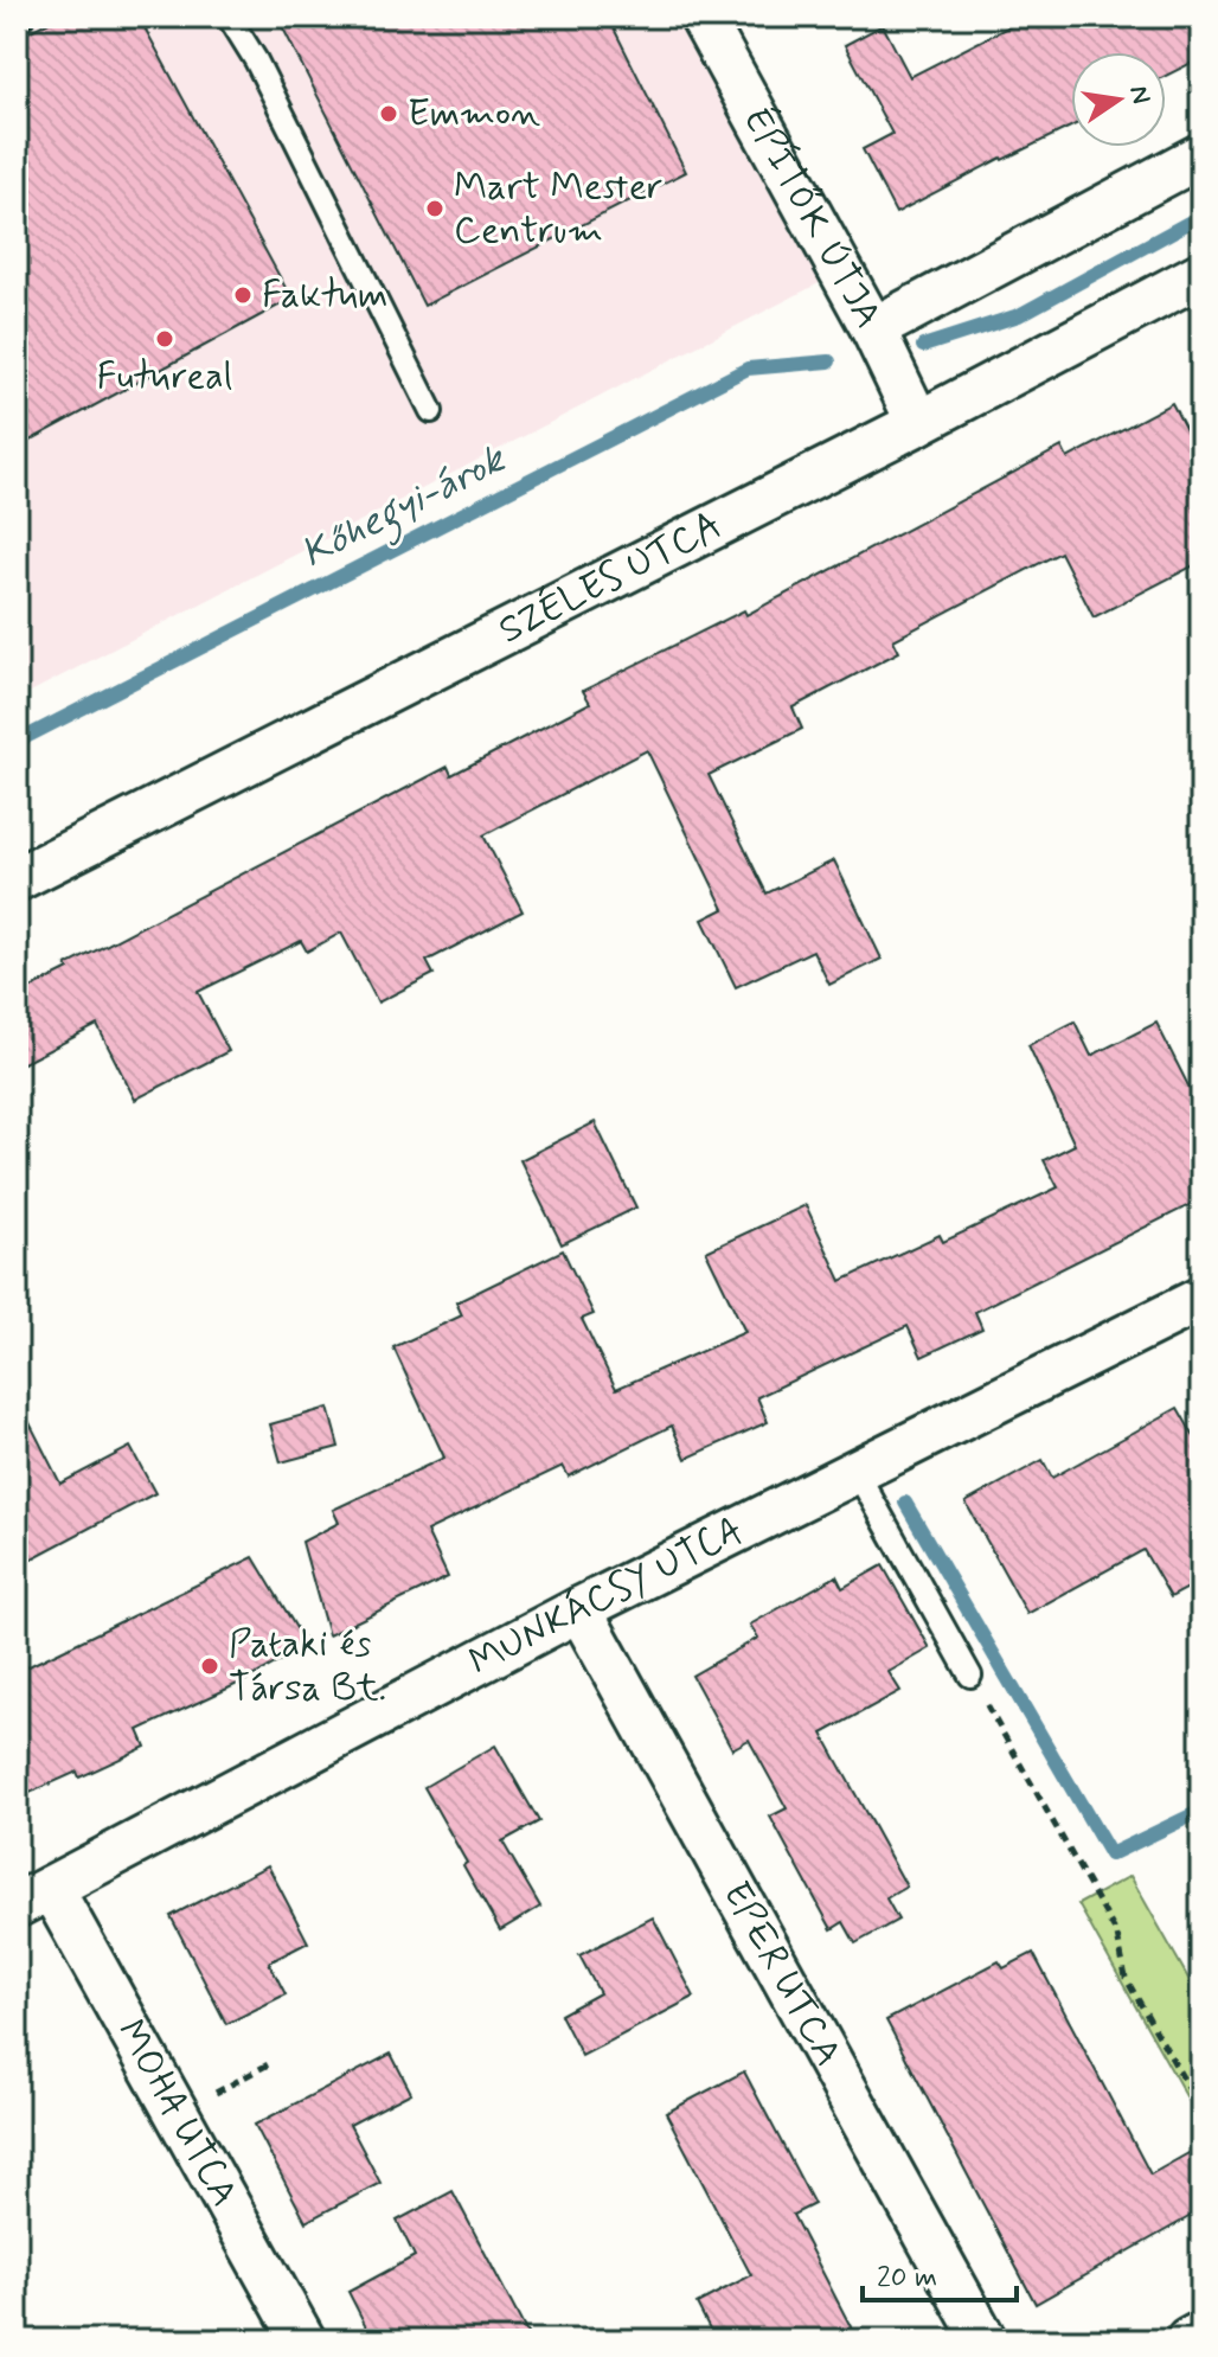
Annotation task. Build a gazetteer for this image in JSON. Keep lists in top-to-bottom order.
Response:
{
  "streets": {
    "street": [
      "ÉPÍTŐK ÚTJA",
      "SZÉLES UTCA",
      "MUNKÁCSY UTCA",
      "EPER UTCA",
      "MOHA UTCA"
    ]
  },
  "crossings": [
    ["ÉPÍTŐK ÚTJA", "SZÉLES UTCA"],
    ["MUNKÁCSY UTCA", "EPER UTCA"],
    ["MUNKÁCSY UTCA", "MOHA UTCA"]
  ],
  "water": ["Kőhegyi-árok"],
  "places": [
    "Emmon",
    "Mart Mester Centrum",
    "Faktum",
    "Futureal",
    "Pataki és Társa Bt."
  ],
  "scale_bar": "20 m",
  "north": "right"
}
